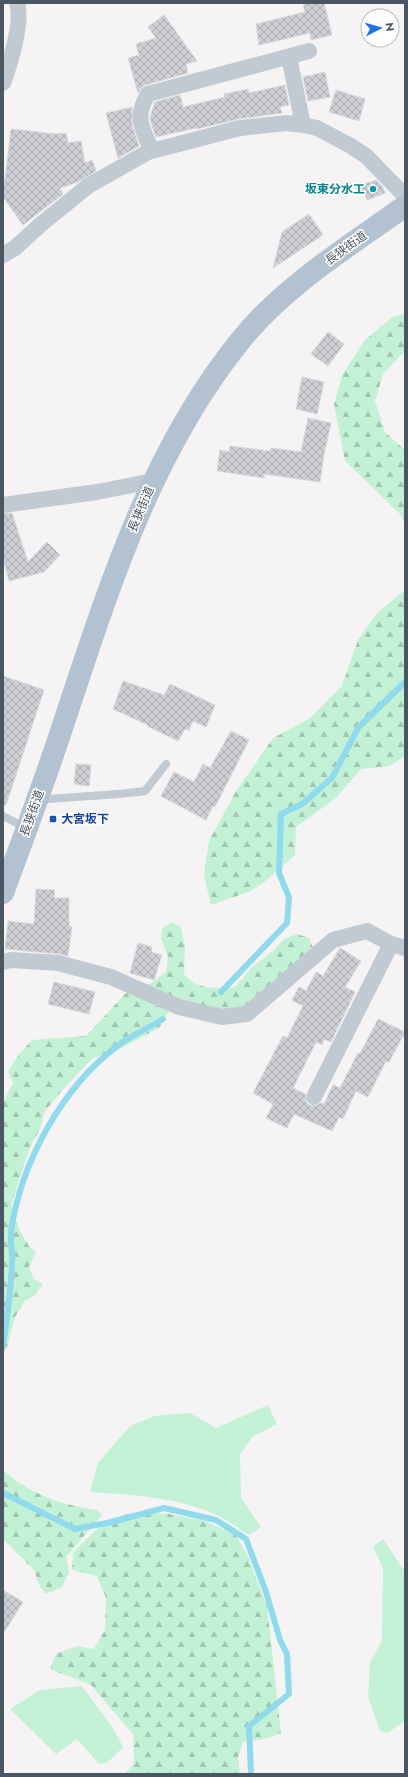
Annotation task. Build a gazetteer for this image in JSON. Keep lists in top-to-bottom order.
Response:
{
  "streets": {
    "main road": ["長狭街道"]
  },
  "places": {
    "other": ["坂東分水工"],
    "transit": ["大宮坂下"]
  },
  "north": "right"
}
